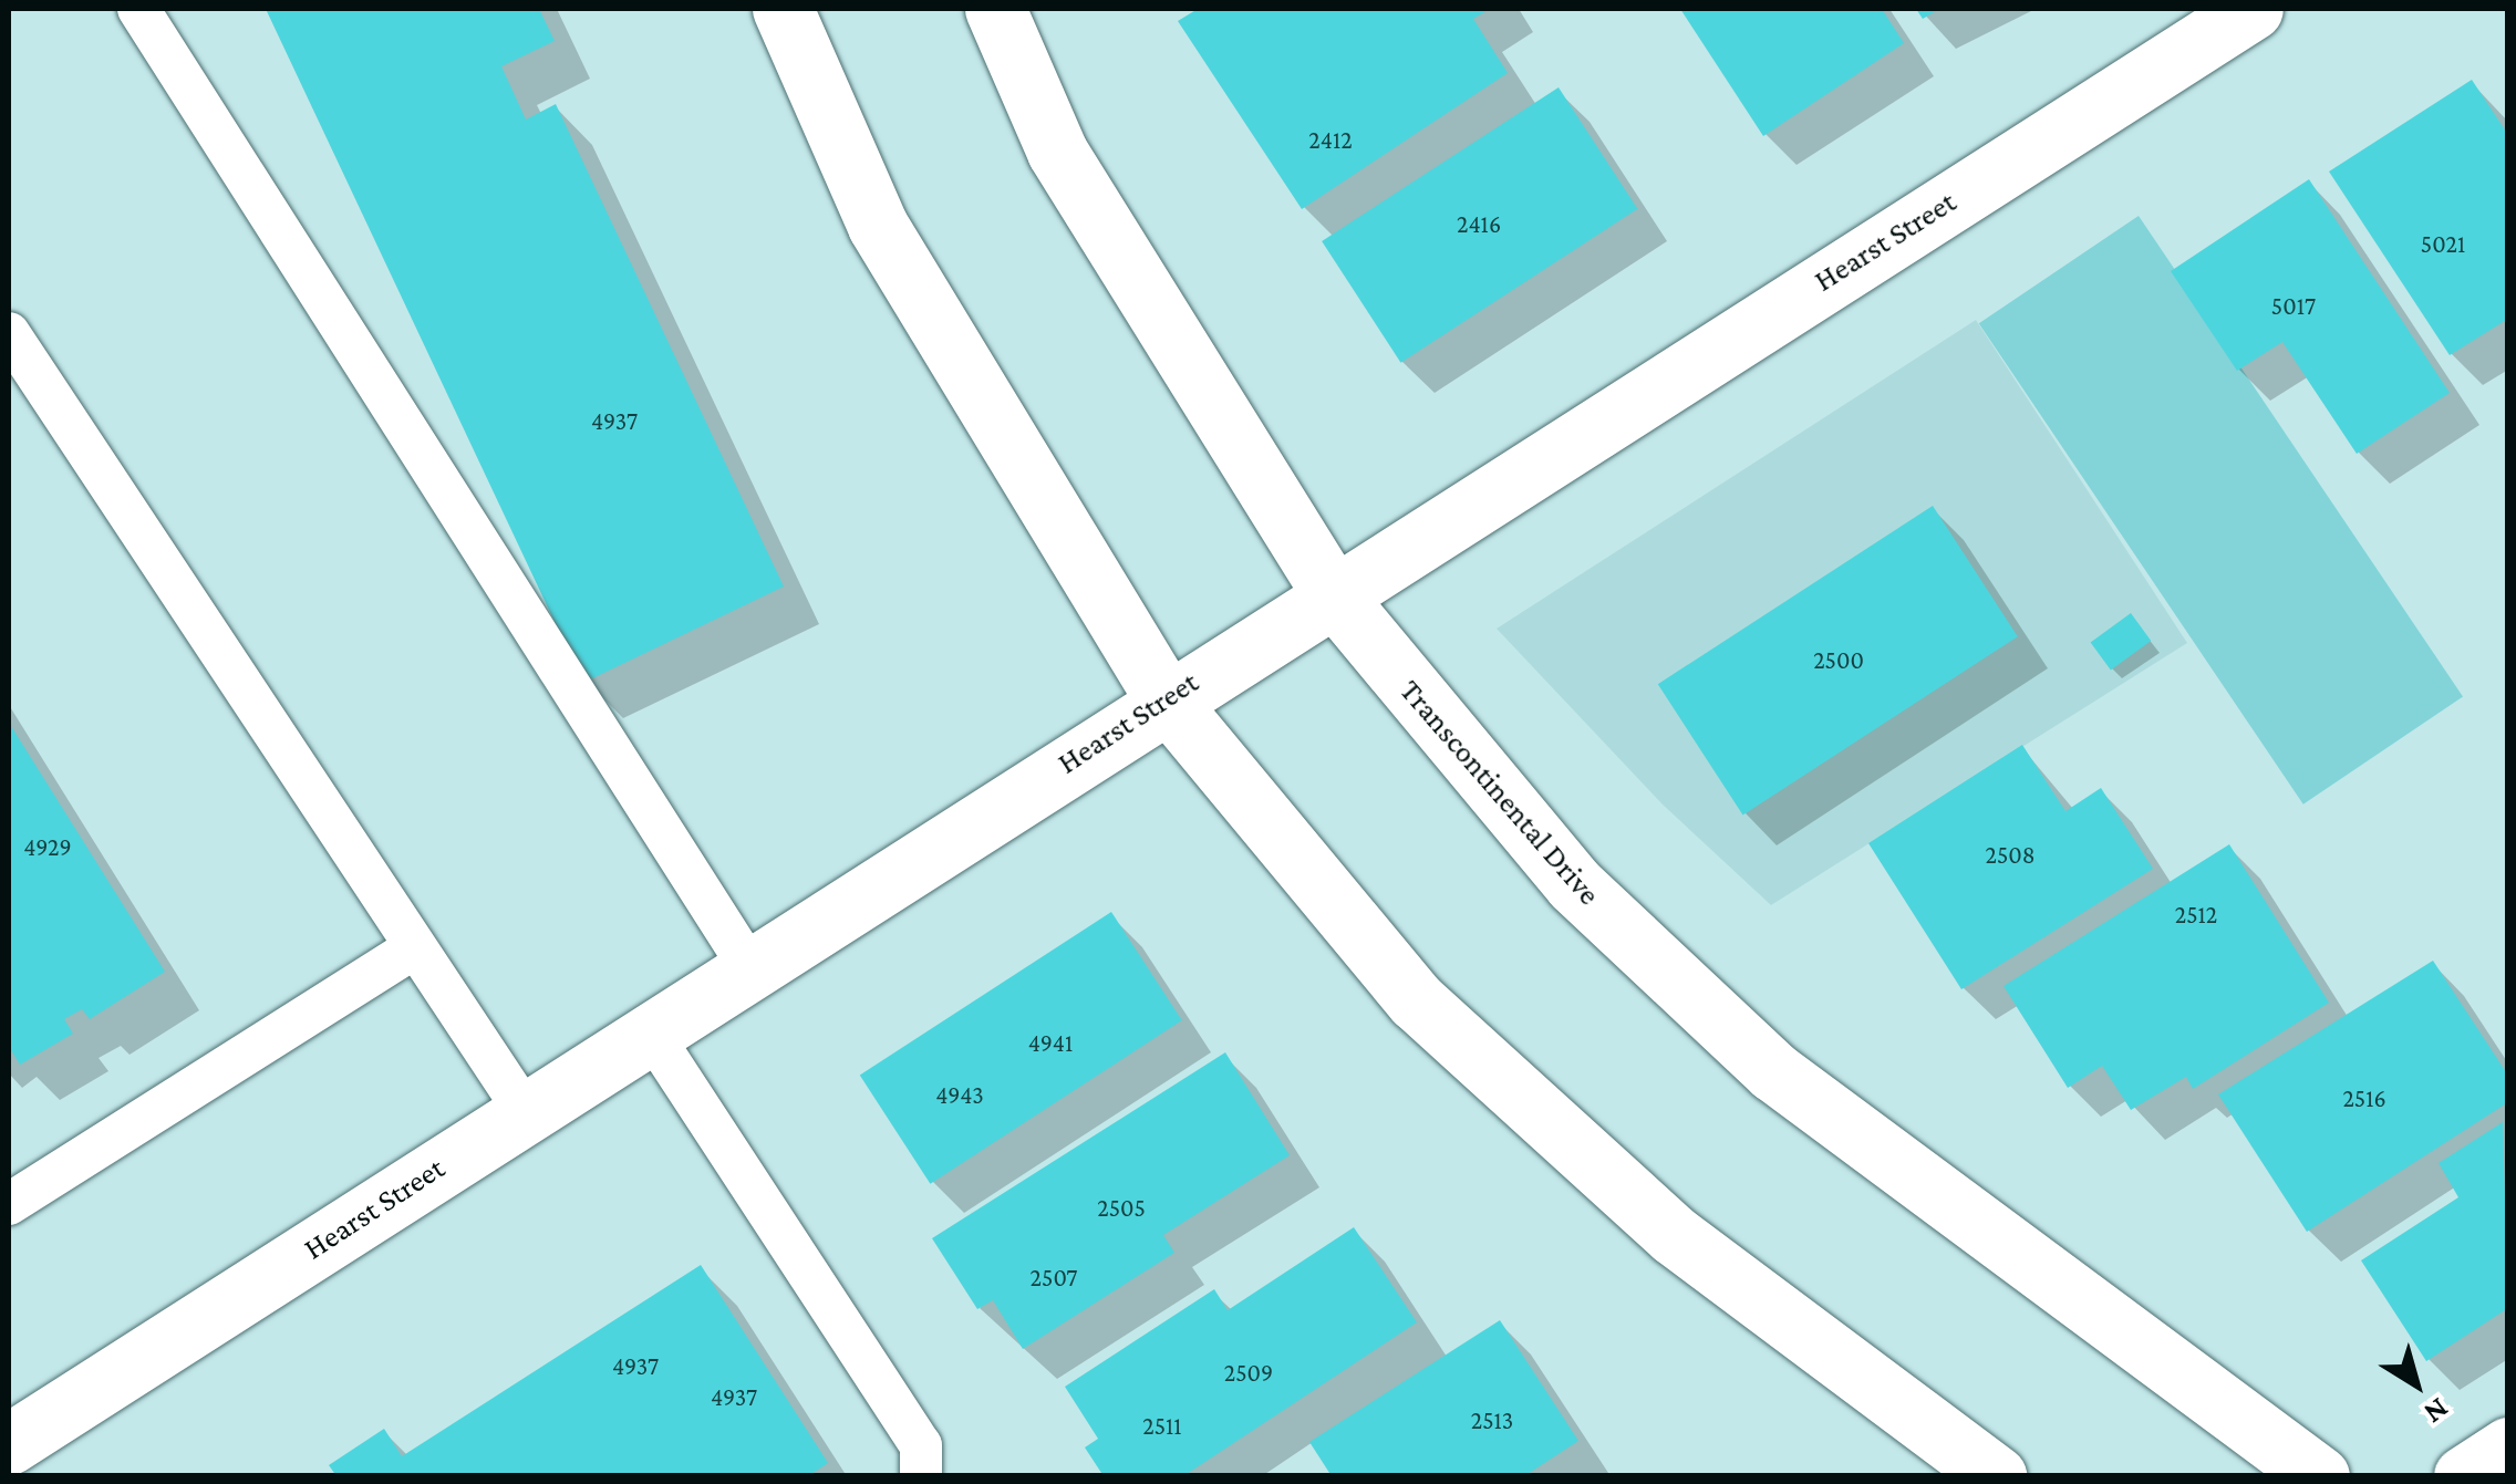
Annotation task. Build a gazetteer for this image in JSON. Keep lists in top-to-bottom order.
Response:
{
  "streets": {
    "street": ["Hearst Street", "Transcontinental Drive"]
  },
  "crossings": [
    ["Hearst Street", "Transcontinental Drive"]
  ],
  "house_numbers": [
    "2412",
    "2416",
    "5021",
    "5017",
    "4937",
    "2500",
    "4929",
    "2508",
    "2512",
    "4941",
    "4943",
    "2516",
    "2505",
    "2507",
    "4937",
    "2509",
    "4937",
    "2513",
    "2511"
  ],
  "north": "bottom right"
}
